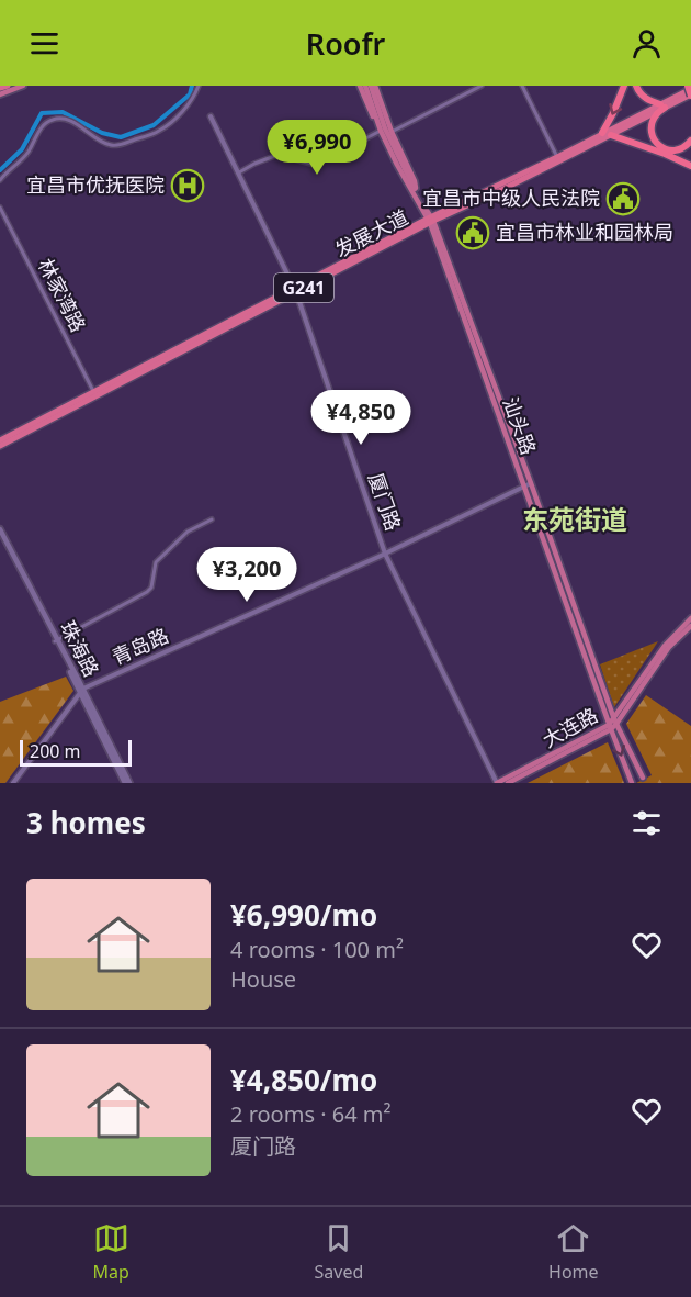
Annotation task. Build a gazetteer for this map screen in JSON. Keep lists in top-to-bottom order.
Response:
{
  "streets": {
    "highway": ["发展大道", "G241"],
    "main road": ["汕头路", "珠海路", "大连路"],
    "street": ["林家湾路", "厦门路", "青岛路"]
  },
  "crossings": [
    ["发展大道", "林家湾路"],
    ["发展大道", "汕头路"],
    ["发展大道", "厦门路"],
    ["汕头路", "青岛路"],
    ["汕头路", "大连路"],
    ["厦门路", "青岛路"],
    ["厦门路", "大连路"],
    ["青岛路", "珠海路"]
  ],
  "districts": ["东苑街道"],
  "places": {
    "hospital": ["宜昌市优抚医院"],
    "public building": ["宜昌市中级人民法院", "宜昌市林业和园林局"]
  },
  "scale_bar": "200 m",
  "page": {
    "header": "Roofr",
    "price": ["¥6,990", "¥4,850", "¥3,200"],
    "scale": "200 m",
    "heading": "3 homes",
    "list": [
      {
        "name": "¥6,990/mo",
        "note": "4 rooms · 100 m² · House"
      },
      {
        "name": "¥4,850/mo",
        "note": "2 rooms · 64 m² · 厦门路"
      }
    ],
    "tabs": ["Map", "Saved", "Home"]
  }
}
